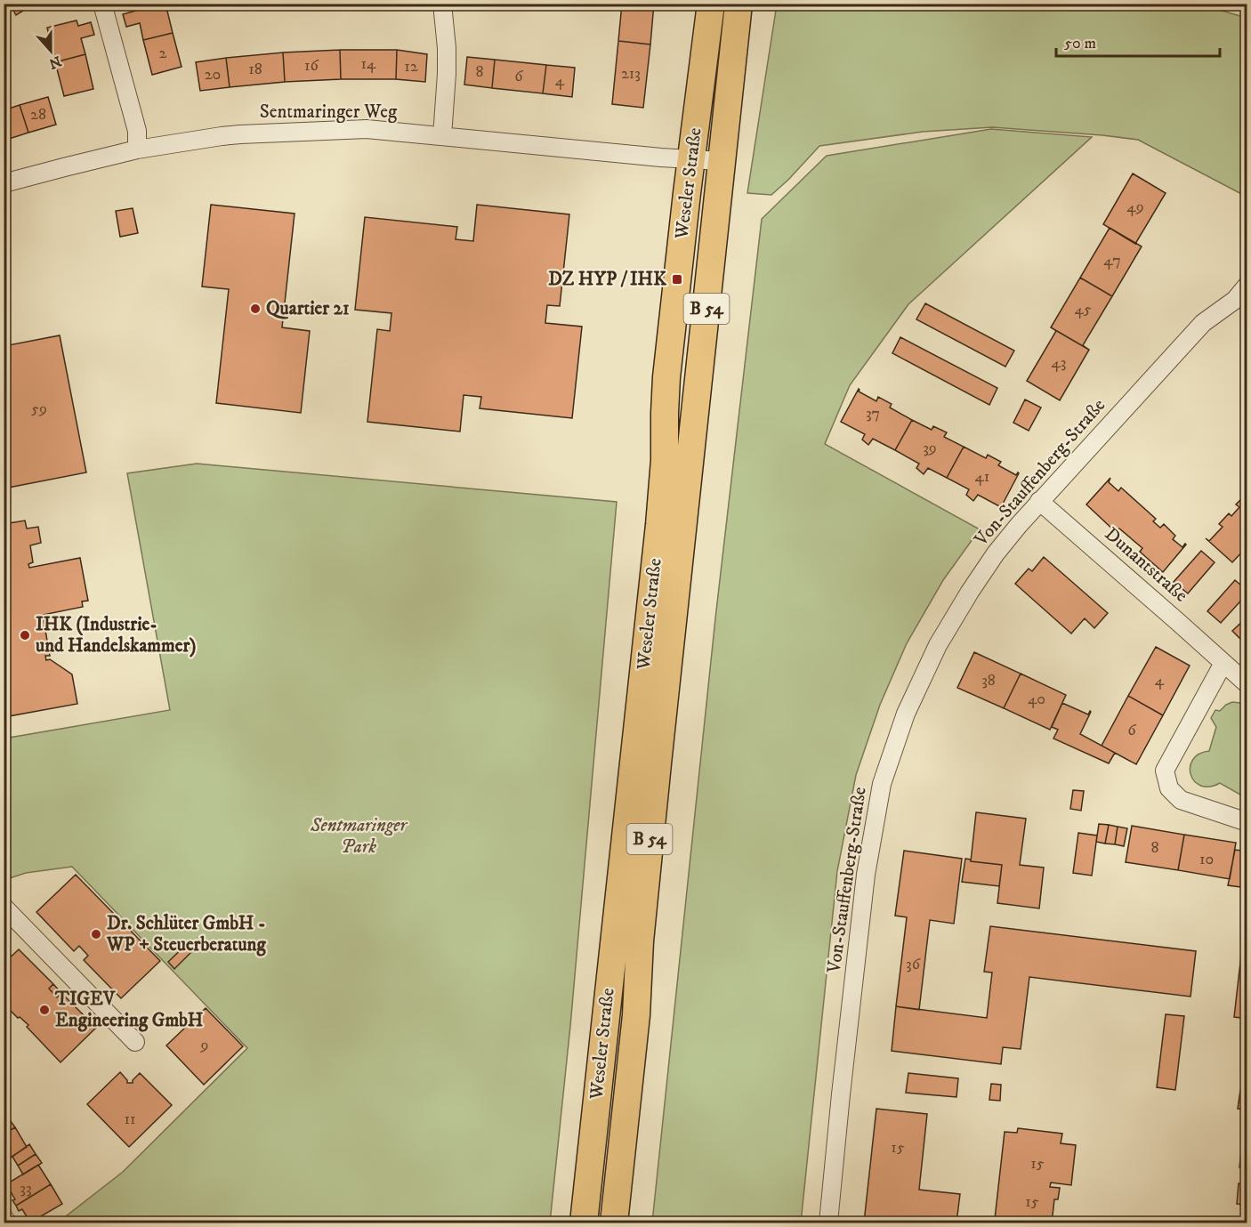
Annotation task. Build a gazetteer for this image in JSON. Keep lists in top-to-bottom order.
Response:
{
  "streets": {
    "main road": ["Weseler Straße", "B 54"],
    "street": ["Sentmaringer Weg", "Von-Stauffenberg-Straße", "Dunantstraße"]
  },
  "crossings": [
    ["Sentmaringer Weg", "Weseler Straße"],
    ["Von-Stauffenberg-Straße", "Dunantstraße"]
  ],
  "parks": ["Sentmaringer Park"],
  "places": {
    "transit": ["DZ HYP / IHK"],
    "other": [
      "Quartier 21",
      "IHK (Industrie- und Handelskammer)",
      "Dr. Schlüter GmbH - WP + Steuerberatung",
      "TIGEV Engineering GmbH"
    ]
  },
  "house_numbers": [
    "2",
    "14",
    "16",
    "12",
    "18",
    "8",
    "213",
    "20",
    "6",
    "4",
    "28",
    "49",
    "47",
    "45",
    "43",
    "59",
    "37",
    "39",
    "41",
    "38",
    "4",
    "40",
    "6",
    "8",
    "10",
    "36",
    "9",
    "11",
    "15",
    "15",
    "33",
    "15"
  ],
  "scale_bar": "50 m",
  "north": "bottom"
}
